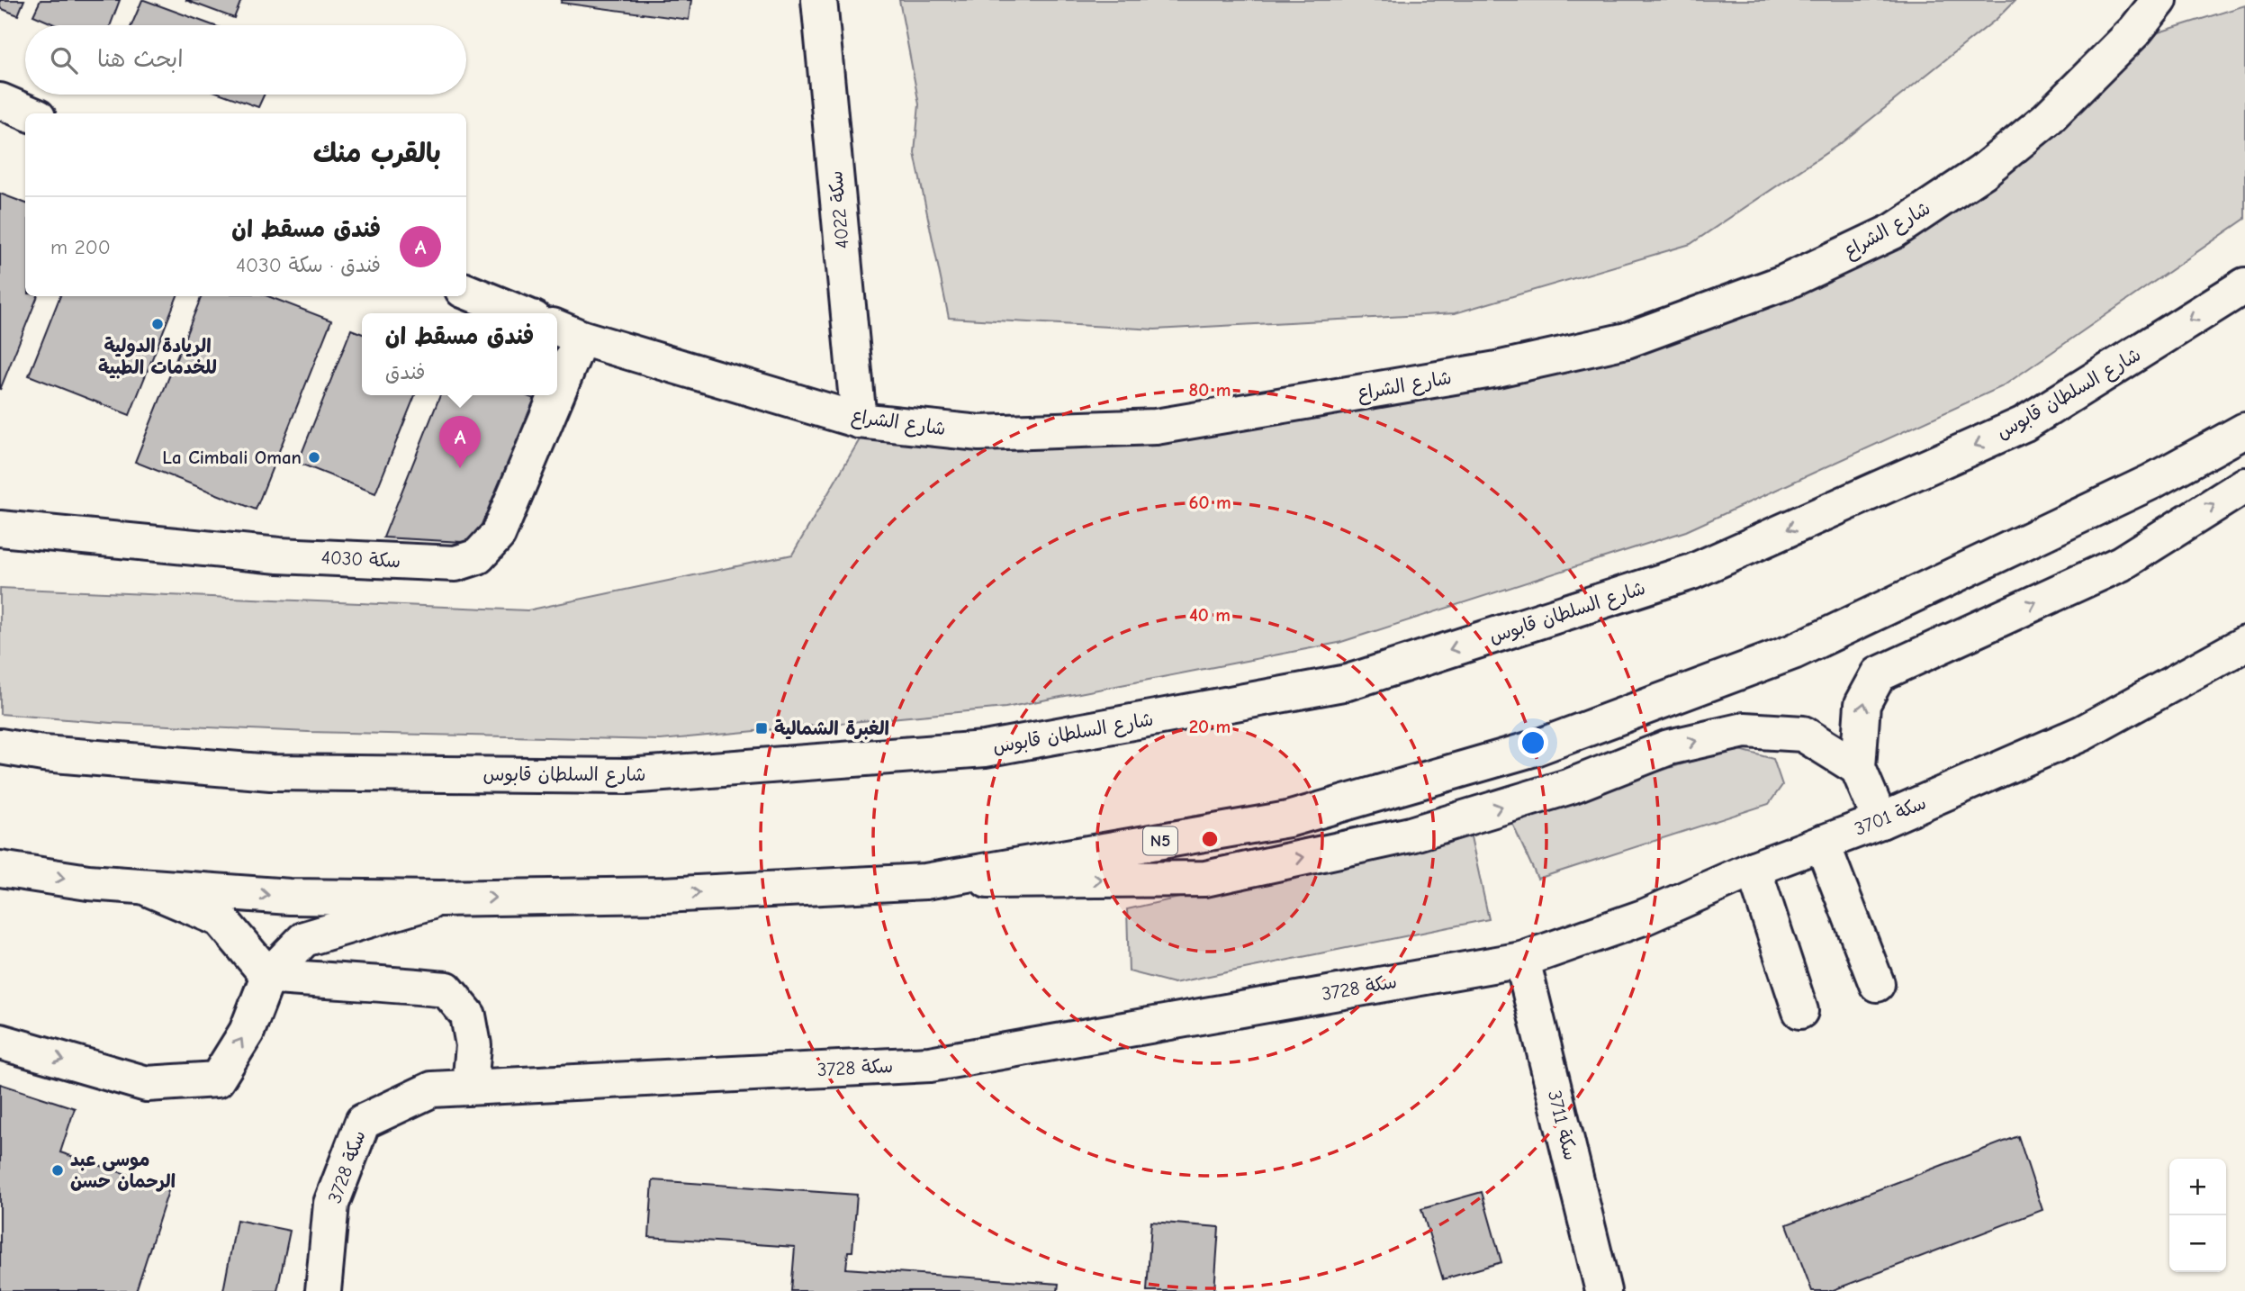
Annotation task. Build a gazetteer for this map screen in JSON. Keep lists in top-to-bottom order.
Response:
{
  "streets": {
    "main road": [
      "سكة 4022",
      "شارع الشراع",
      "شارع السلطان قابوس",
      "سكة 4030",
      "سكة 3701",
      "N5",
      "سكة 3728",
      "سكة 3711"
    ]
  },
  "crossings": [
    ["سكة 4022", "شارع الشراع"],
    ["شارع الشراع", "سكة 4030"],
    ["سكة 3701", "سكة 3728"],
    ["سكة 3701", "سكة 3711"],
    ["سكة 3728", "سكة 3711"]
  ],
  "places": {
    "other": ["الريادة الدولية للخدمات الطبية", "La Cimbali Oman", "موسى عبد الرحمان حسن"],
    "transit": ["الغبرة الشمالية"]
  },
  "page": {
    "search": "ابحث هنا",
    "heading": "بالقرب منك",
    "list": [
      {
        "mark": "A",
        "name": "فندق مسقط ان",
        "note": "فندق · سكة 4030",
        "value": "200 m"
      }
    ],
    "popup": ["فندق مسقط ان", "فندق"],
    "pins": "A",
    "map_buttons": ["+", "−"]
  },
  "rings": [
    "80 m",
    "60 m",
    "40 m",
    "20 m"
  ]
}
